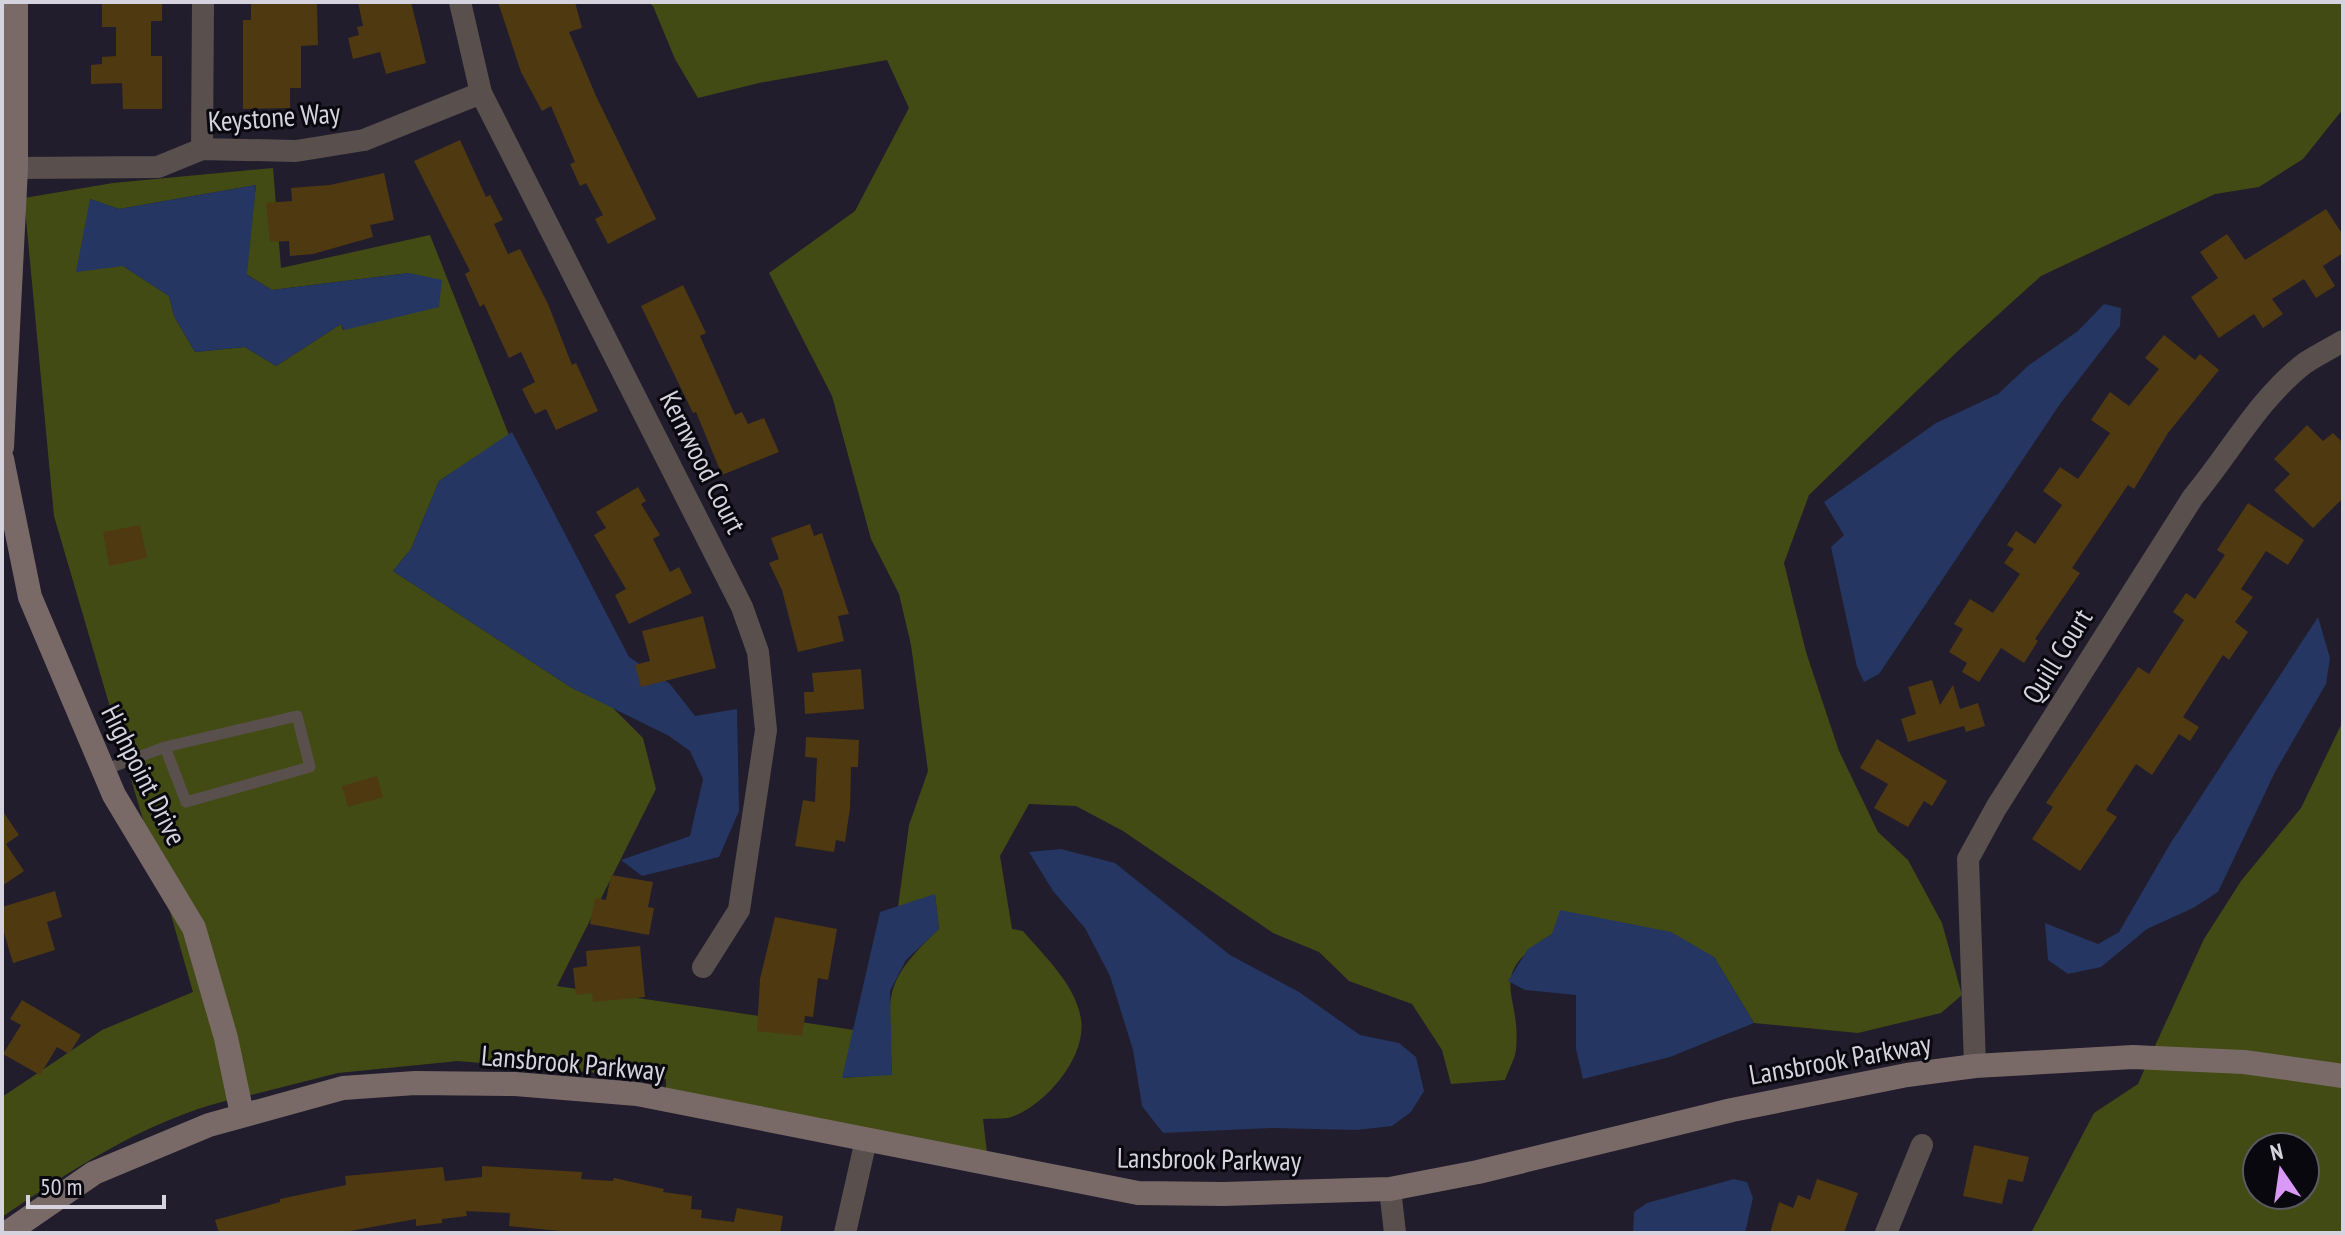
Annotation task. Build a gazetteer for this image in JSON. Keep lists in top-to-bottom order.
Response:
{
  "streets": {
    "street": [
      "Keystone Way",
      "Kernwood Court",
      "Quill Court",
      "Highpoint Drive",
      "Lansbrook Parkway"
    ]
  },
  "crossings": [
    ["Keystone Way", "Kernwood Court"],
    ["Quill Court", "Lansbrook Parkway"],
    ["Highpoint Drive", "Lansbrook Parkway"]
  ],
  "scale_bar": "50 m",
  "north": "top"
}
